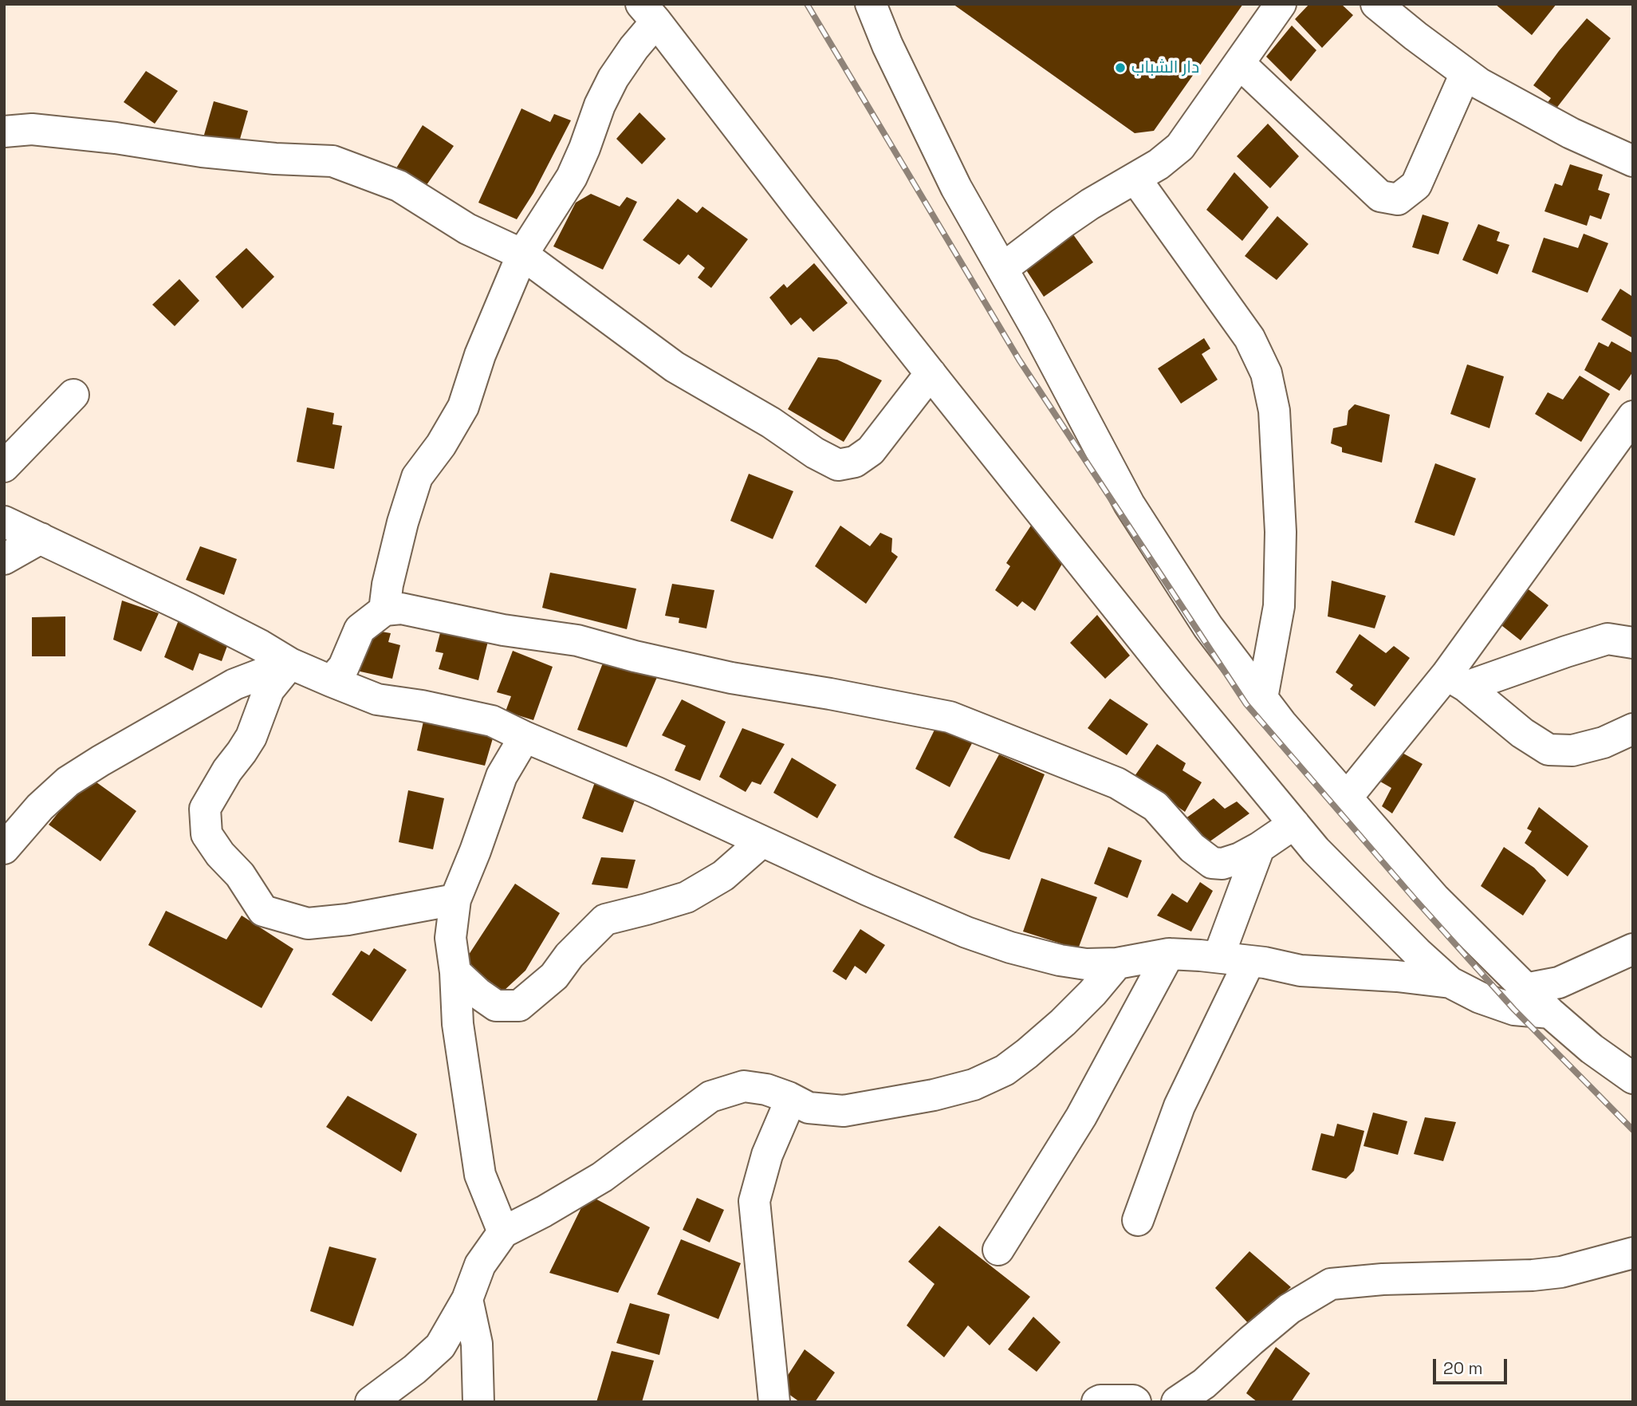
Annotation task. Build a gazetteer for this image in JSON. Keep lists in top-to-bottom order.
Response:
{
  "places": ["دار الشباب"],
  "scale_bar": "20 m"
}
